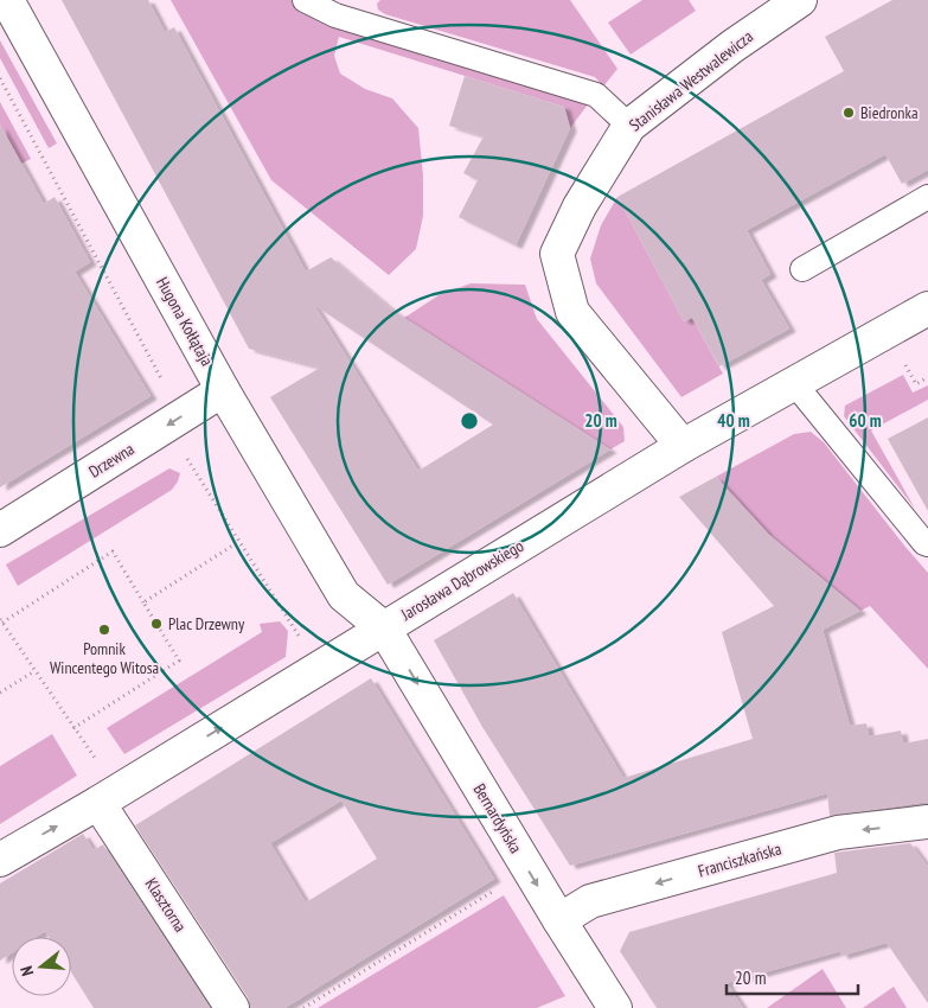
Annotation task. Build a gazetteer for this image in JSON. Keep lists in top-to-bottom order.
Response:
{
  "streets": {
    "street": [
      "Stanisława Westwalewicza",
      "Hugona Kołłątaja",
      "Drzewna",
      "Jarosława Dąbrowskiego",
      "Bernardyńska",
      "Franciszkańska",
      "Klasztorna"
    ]
  },
  "crossings": [
    ["Stanisława Westwalewicza", "Jarosława Dąbrowskiego"],
    ["Hugona Kołłątaja", "Drzewna"],
    ["Hugona Kołłątaja", "Jarosława Dąbrowskiego"],
    ["Hugona Kołłątaja", "Bernardyńska"],
    ["Jarosława Dąbrowskiego", "Bernardyńska"],
    ["Jarosława Dąbrowskiego", "Klasztorna"],
    ["Bernardyńska", "Franciszkańska"]
  ],
  "one_way": ["Jarosława Dąbrowskiego", "Bernardyńska", "Franciszkańska"],
  "places": ["Biedronka", "Plac Drzewny", "Pomnik Wincentego Witosa"],
  "scale_bar": "20 m",
  "north": "left",
  "rings": ["20 m", "40 m", "60 m"]
}
